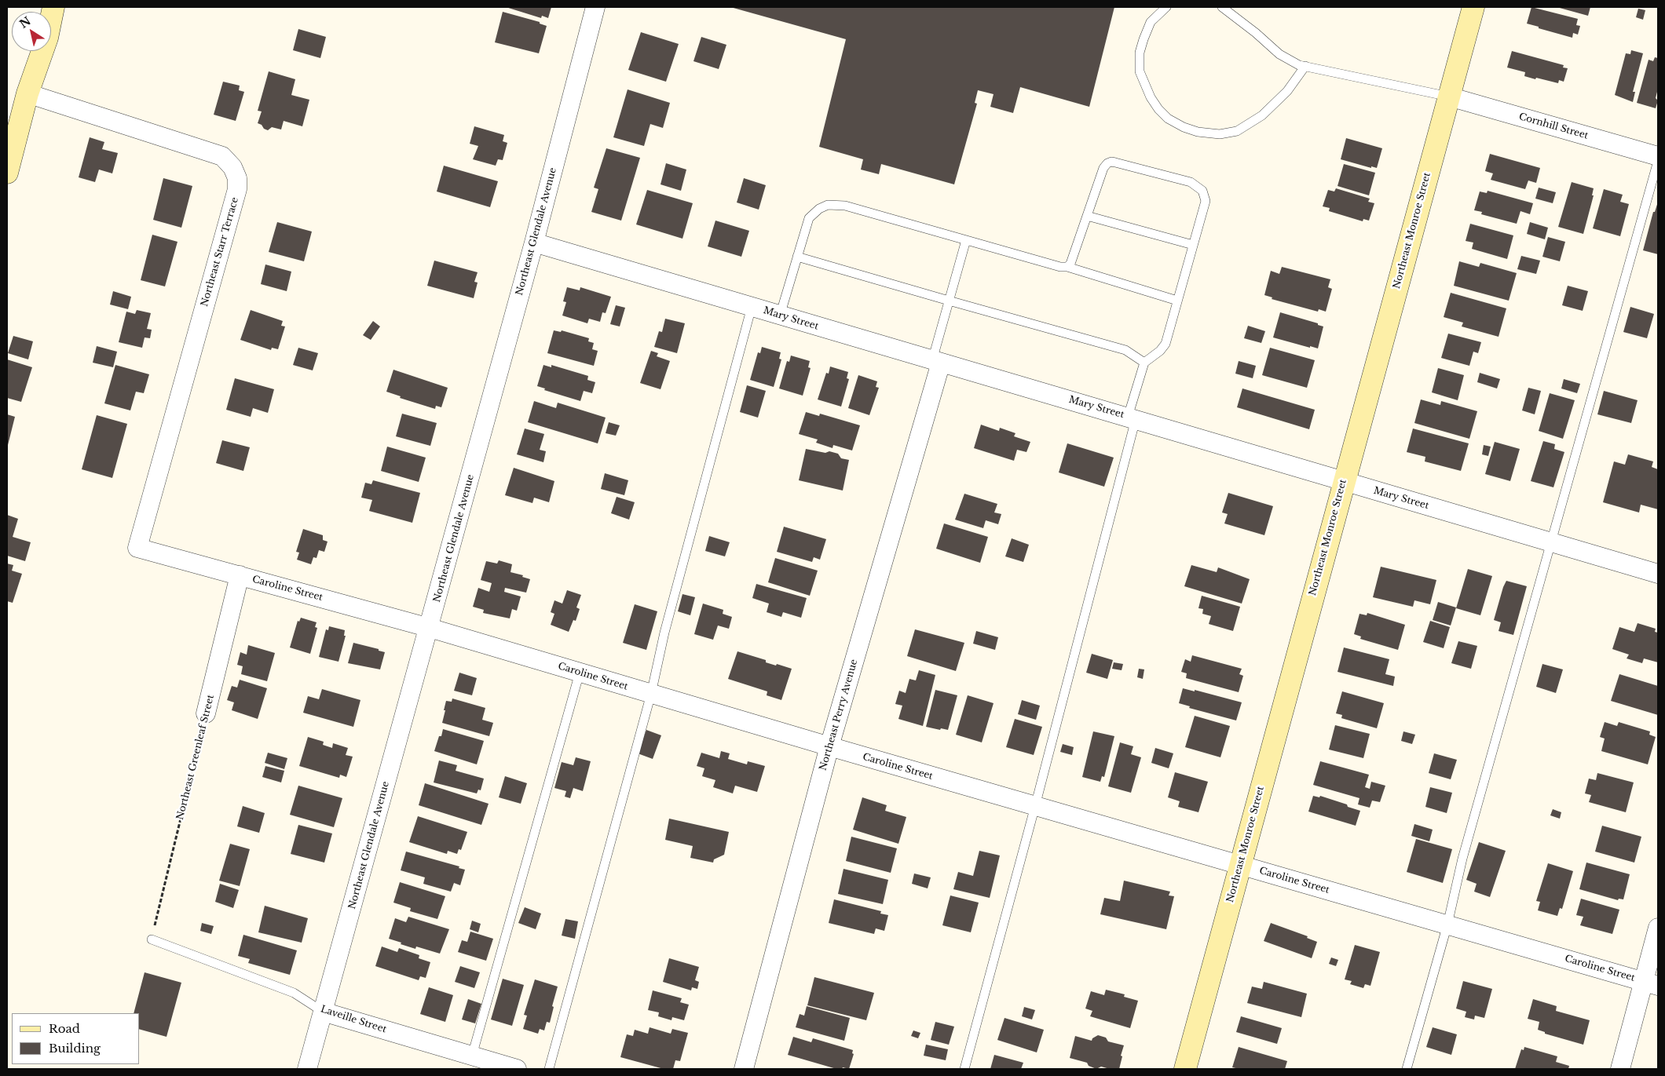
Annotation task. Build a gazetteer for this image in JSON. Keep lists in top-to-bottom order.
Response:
{
  "streets": {
    "street": [
      "Cornhill Street",
      "Northeast Monroe Street",
      "Northeast Glendale Avenue",
      "Northeast Starr Terrace",
      "Mary Street",
      "Caroline Street",
      "Northeast Perry Avenue",
      "Northeast Greenleaf Street",
      "Laveille Street"
    ]
  },
  "crossings": [
    ["Cornhill Street", "Northeast Monroe Street"],
    ["Northeast Monroe Street", "Mary Street"],
    ["Northeast Monroe Street", "Caroline Street"],
    ["Northeast Glendale Avenue", "Mary Street"],
    ["Northeast Glendale Avenue", "Caroline Street"],
    ["Northeast Glendale Avenue", "Laveille Street"],
    ["Northeast Starr Terrace", "Caroline Street"],
    ["Mary Street", "Northeast Perry Avenue"],
    ["Caroline Street", "Northeast Perry Avenue"],
    ["Caroline Street", "Northeast Greenleaf Street"],
    ["Northeast Greenleaf Street", "Laveille Street"]
  ],
  "legend": ["Road", "Building"],
  "north": "top left"
}
